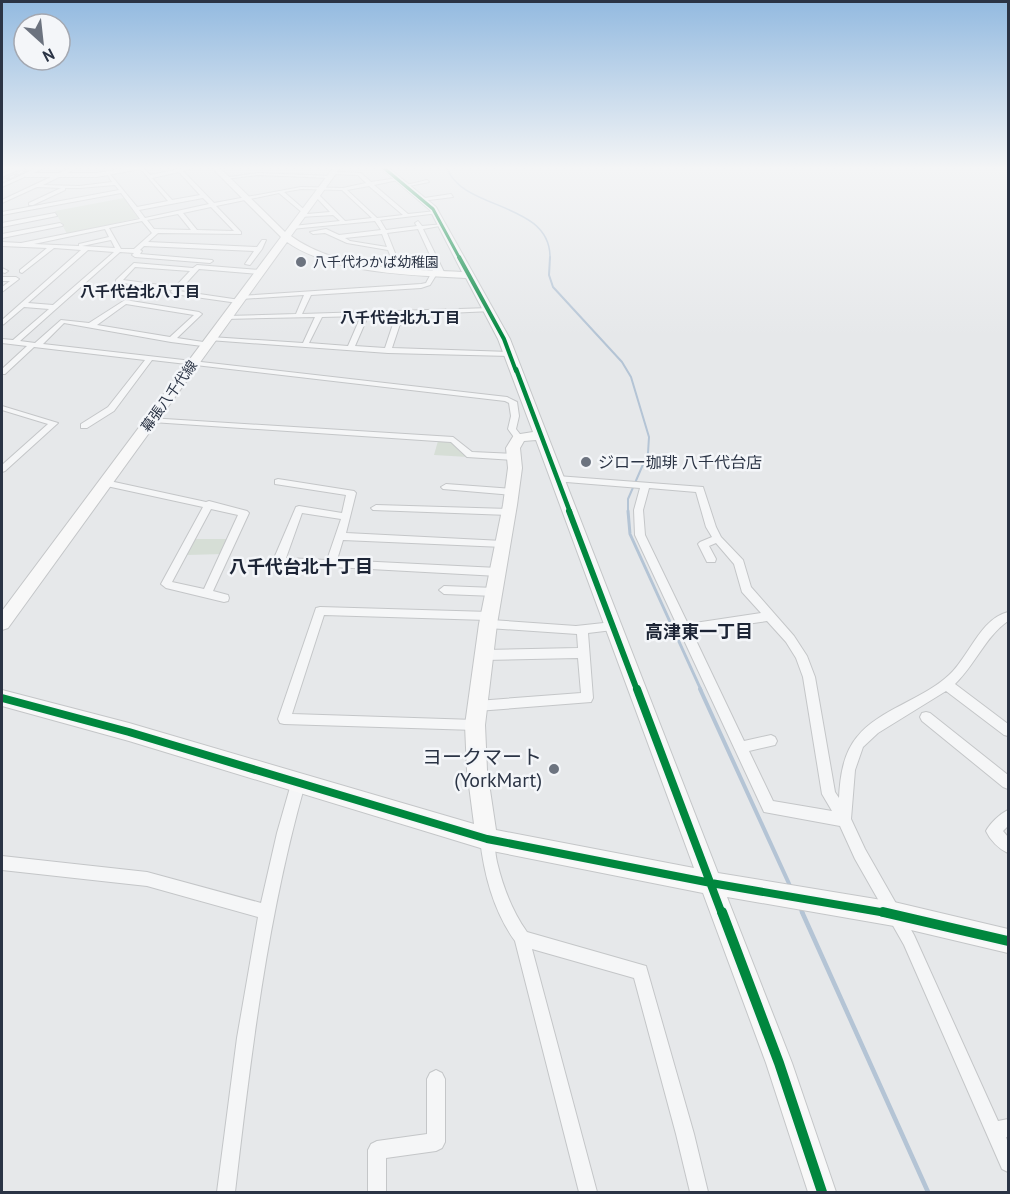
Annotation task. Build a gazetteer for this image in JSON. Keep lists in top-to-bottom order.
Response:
{
  "streets": {
    "street": ["幕張八千代線"]
  },
  "districts": [
    "八千代台北八丁目",
    "八千代台北九丁目",
    "八千代台北十丁目",
    "高津東一丁目"
  ],
  "places": ["八千代わかば幼稚園", "ジロー珈琲 八千代台店", "ヨークマート (YorkMart)"],
  "north": "bottom right"
}
